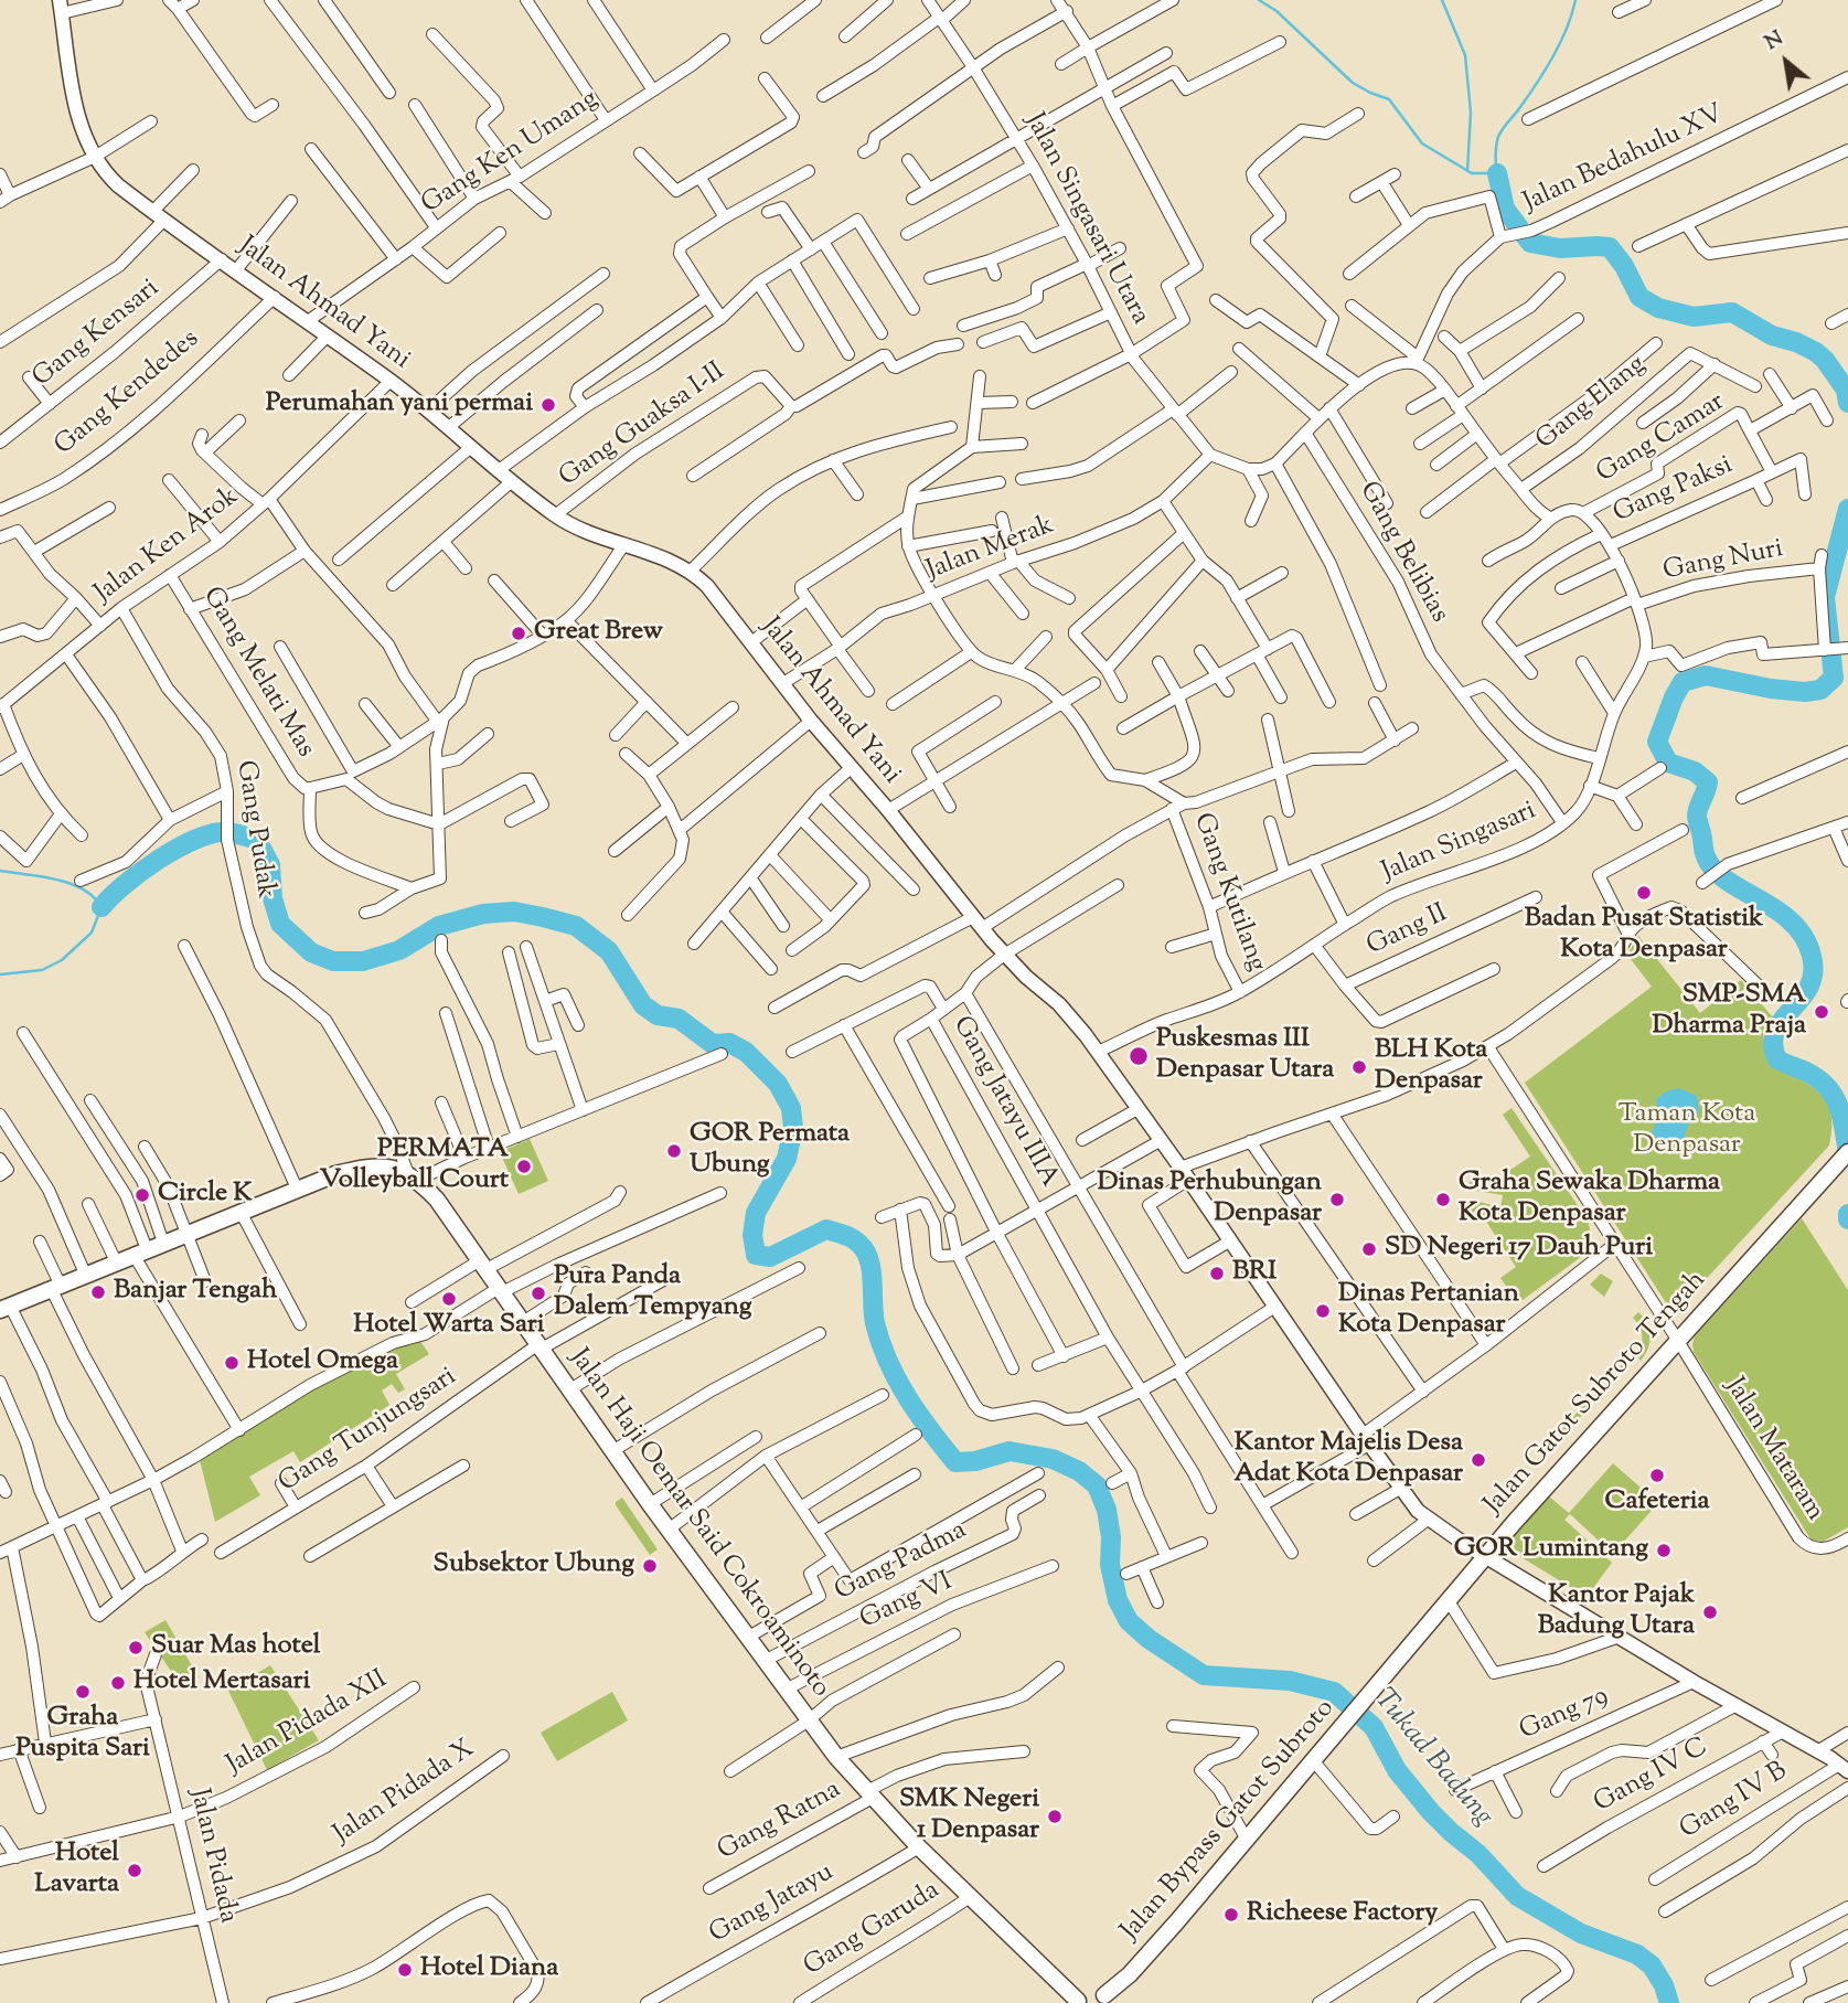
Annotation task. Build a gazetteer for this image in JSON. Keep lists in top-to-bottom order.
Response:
{
  "streets": {
    "highway": ["Jalan Gatot Subroto Tengah", "Jalan Haji Oemar Said Cokroaminoto", "Jalan Bypass Gatot Subroto"],
    "main road": ["Jalan Ahmad Yani"],
    "street": [
      "Gang Ken Umang",
      "Jalan Bedahulu XV",
      "Jalan Singasari Utara",
      "Gang Kensari",
      "Gang Kendedes",
      "Gang Elang",
      "Gang Guaksa I-II",
      "Gang Camar",
      "Gang Paksi",
      "Jalan Ken Arok",
      "Jalan Merak",
      "Gang Belibias",
      "Gang Nuri",
      "Gang Melati Mas",
      "Gang Pudak",
      "Jalan Singasari",
      "Gang Kutilang",
      "Gang II",
      "Gang Jatayu IIIA",
      "Gang Tunjungsari",
      "Jalan Mataram",
      "Gang Padma",
      "Gang VI",
      "Gang 79",
      "Jalan Pidada XII",
      "Gang IV C",
      "Jalan Pidada X",
      "Gang IV B",
      "Gang Ratna",
      "Jalan Pidada",
      "Gang Jatayu",
      "Gang Garuda"
    ]
  },
  "crossings": [
    ["Gang Ken Umang", "Jalan Ahmad Yani"],
    ["Jalan Singasari Utara", "Jalan Merak"],
    ["Jalan Ahmad Yani", "Gang Kensari"],
    ["Jalan Ahmad Yani", "Gang Kendedes"],
    ["Jalan Ahmad Yani", "Gang Guaksa I-II"],
    ["Jalan Ahmad Yani", "Jalan Ken Arok"],
    ["Jalan Ahmad Yani", "Jalan Merak"],
    ["Jalan Ahmad Yani", "Jalan Singasari"],
    ["Jalan Ahmad Yani", "Jalan Gatot Subroto Tengah"],
    ["Jalan Ahmad Yani", "Gang 79"],
    ["Jalan Ahmad Yani", "Gang IV C"],
    ["Jalan Ahmad Yani", "Gang IV B"],
    ["Jalan Ken Arok", "Gang Melati Mas"],
    ["Jalan Ken Arok", "Gang Pudak"],
    ["Gang Belibias", "Jalan Singasari"],
    ["Gang Pudak", "Jalan Haji Oemar Said Cokroaminoto"],
    ["Jalan Singasari", "Gang Kutilang"],
    ["Jalan Singasari", "Gang II"],
    ["Jalan Gatot Subroto Tengah", "Jalan Mataram"],
    ["Jalan Gatot Subroto Tengah", "Jalan Bypass Gatot Subroto"],
    ["Gang Tunjungsari", "Jalan Haji Oemar Said Cokroaminoto"],
    ["Jalan Haji Oemar Said Cokroaminoto", "Gang Padma"],
    ["Jalan Haji Oemar Said Cokroaminoto", "Gang VI"],
    ["Jalan Haji Oemar Said Cokroaminoto", "Gang Ratna"],
    ["Jalan Haji Oemar Said Cokroaminoto", "Gang Jatayu"],
    ["Jalan Haji Oemar Said Cokroaminoto", "Gang Garuda"],
    ["Jalan Pidada XII", "Jalan Pidada"],
    ["Jalan Pidada X", "Jalan Pidada"]
  ],
  "water": ["Tukad Badung"],
  "parks": ["Taman Kota Denpasar"],
  "places": [
    "Perumahan yani permai",
    "Great Brew",
    "Badan Pusat Statistik Kota Denpasar",
    "SMP-SMA Dharma Praja",
    "Puskesmas III Denpasar Utara",
    "BLH Kota Denpasar",
    "GOR Permata Ubung",
    "PERMATA Volleyball Court",
    "Circle K",
    "Dinas Perhubungan Denpasar",
    "Graha Sewaka Dharma Kota Denpasar",
    "SD Negeri 17 Dauh Puri",
    "BRI",
    "Banjar Tengah",
    "Pura Panda Dalem Tempyang",
    "Hotel Warta Sari",
    "Dinas Pertanian Kota Denpasar",
    "Hotel Omega",
    "Kantor Majelis Desa Adat Kota Denpasar",
    "Cafeteria",
    "GOR Lumintang",
    "Subsektor Ubung",
    "Kantor Pajak Badung Utara",
    "Suar Mas hotel",
    "Hotel Mertasari",
    "Graha Puspita Sari",
    "SMK Negeri 1 Denpasar",
    "Hotel Lavarta",
    "Richeese Factory",
    "Hotel Diana"
  ],
  "north": "top left"
}
